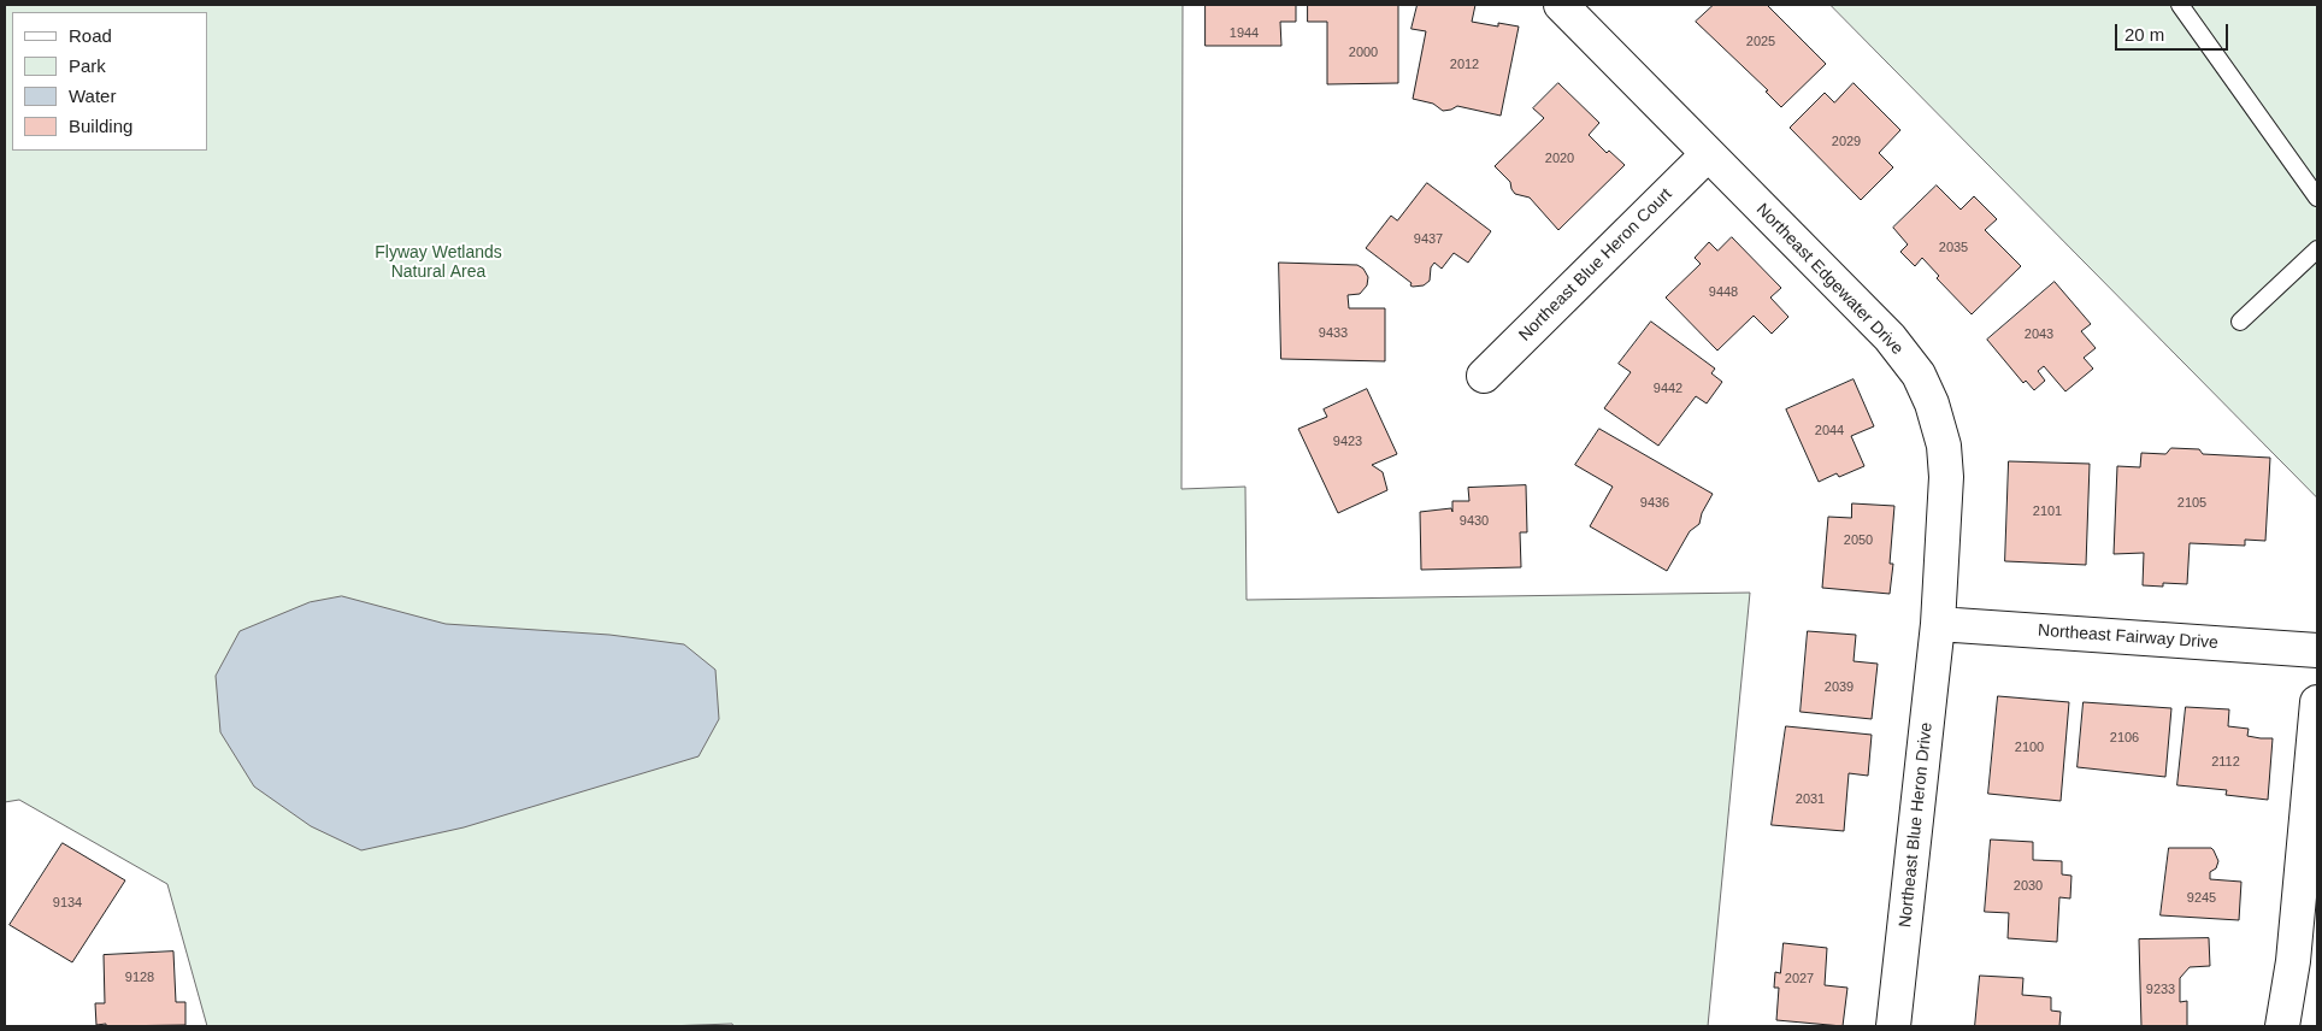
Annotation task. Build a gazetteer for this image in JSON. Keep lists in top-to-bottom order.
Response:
{
  "streets": {
    "street": [
      "Northeast Blue Heron Court",
      "Northeast Edgewater Drive",
      "Northeast Fairway Drive",
      "Northeast Blue Heron Drive"
    ]
  },
  "crossings": [
    ["Northeast Blue Heron Court", "Northeast Edgewater Drive"],
    ["Northeast Edgewater Drive", "Northeast Fairway Drive"],
    ["Northeast Edgewater Drive", "Northeast Blue Heron Drive"],
    ["Northeast Fairway Drive", "Northeast Blue Heron Drive"]
  ],
  "parks": ["Flyway Wetlands Natural Area"],
  "house_numbers": [
    "1944",
    "2025",
    "2000",
    "2012",
    "2029",
    "2020",
    "9437",
    "2035",
    "9448",
    "9433",
    "2043",
    "9442",
    "2044",
    "9423",
    "9436",
    "2105",
    "2101",
    "9430",
    "2050",
    "2039",
    "2106",
    "2100",
    "2112",
    "2031",
    "2030",
    "9245",
    "9134",
    "9128",
    "2027",
    "9233"
  ],
  "legend": [
    "Road",
    "Park",
    "Water",
    "Building"
  ],
  "scale_bar": "20 m"
}
